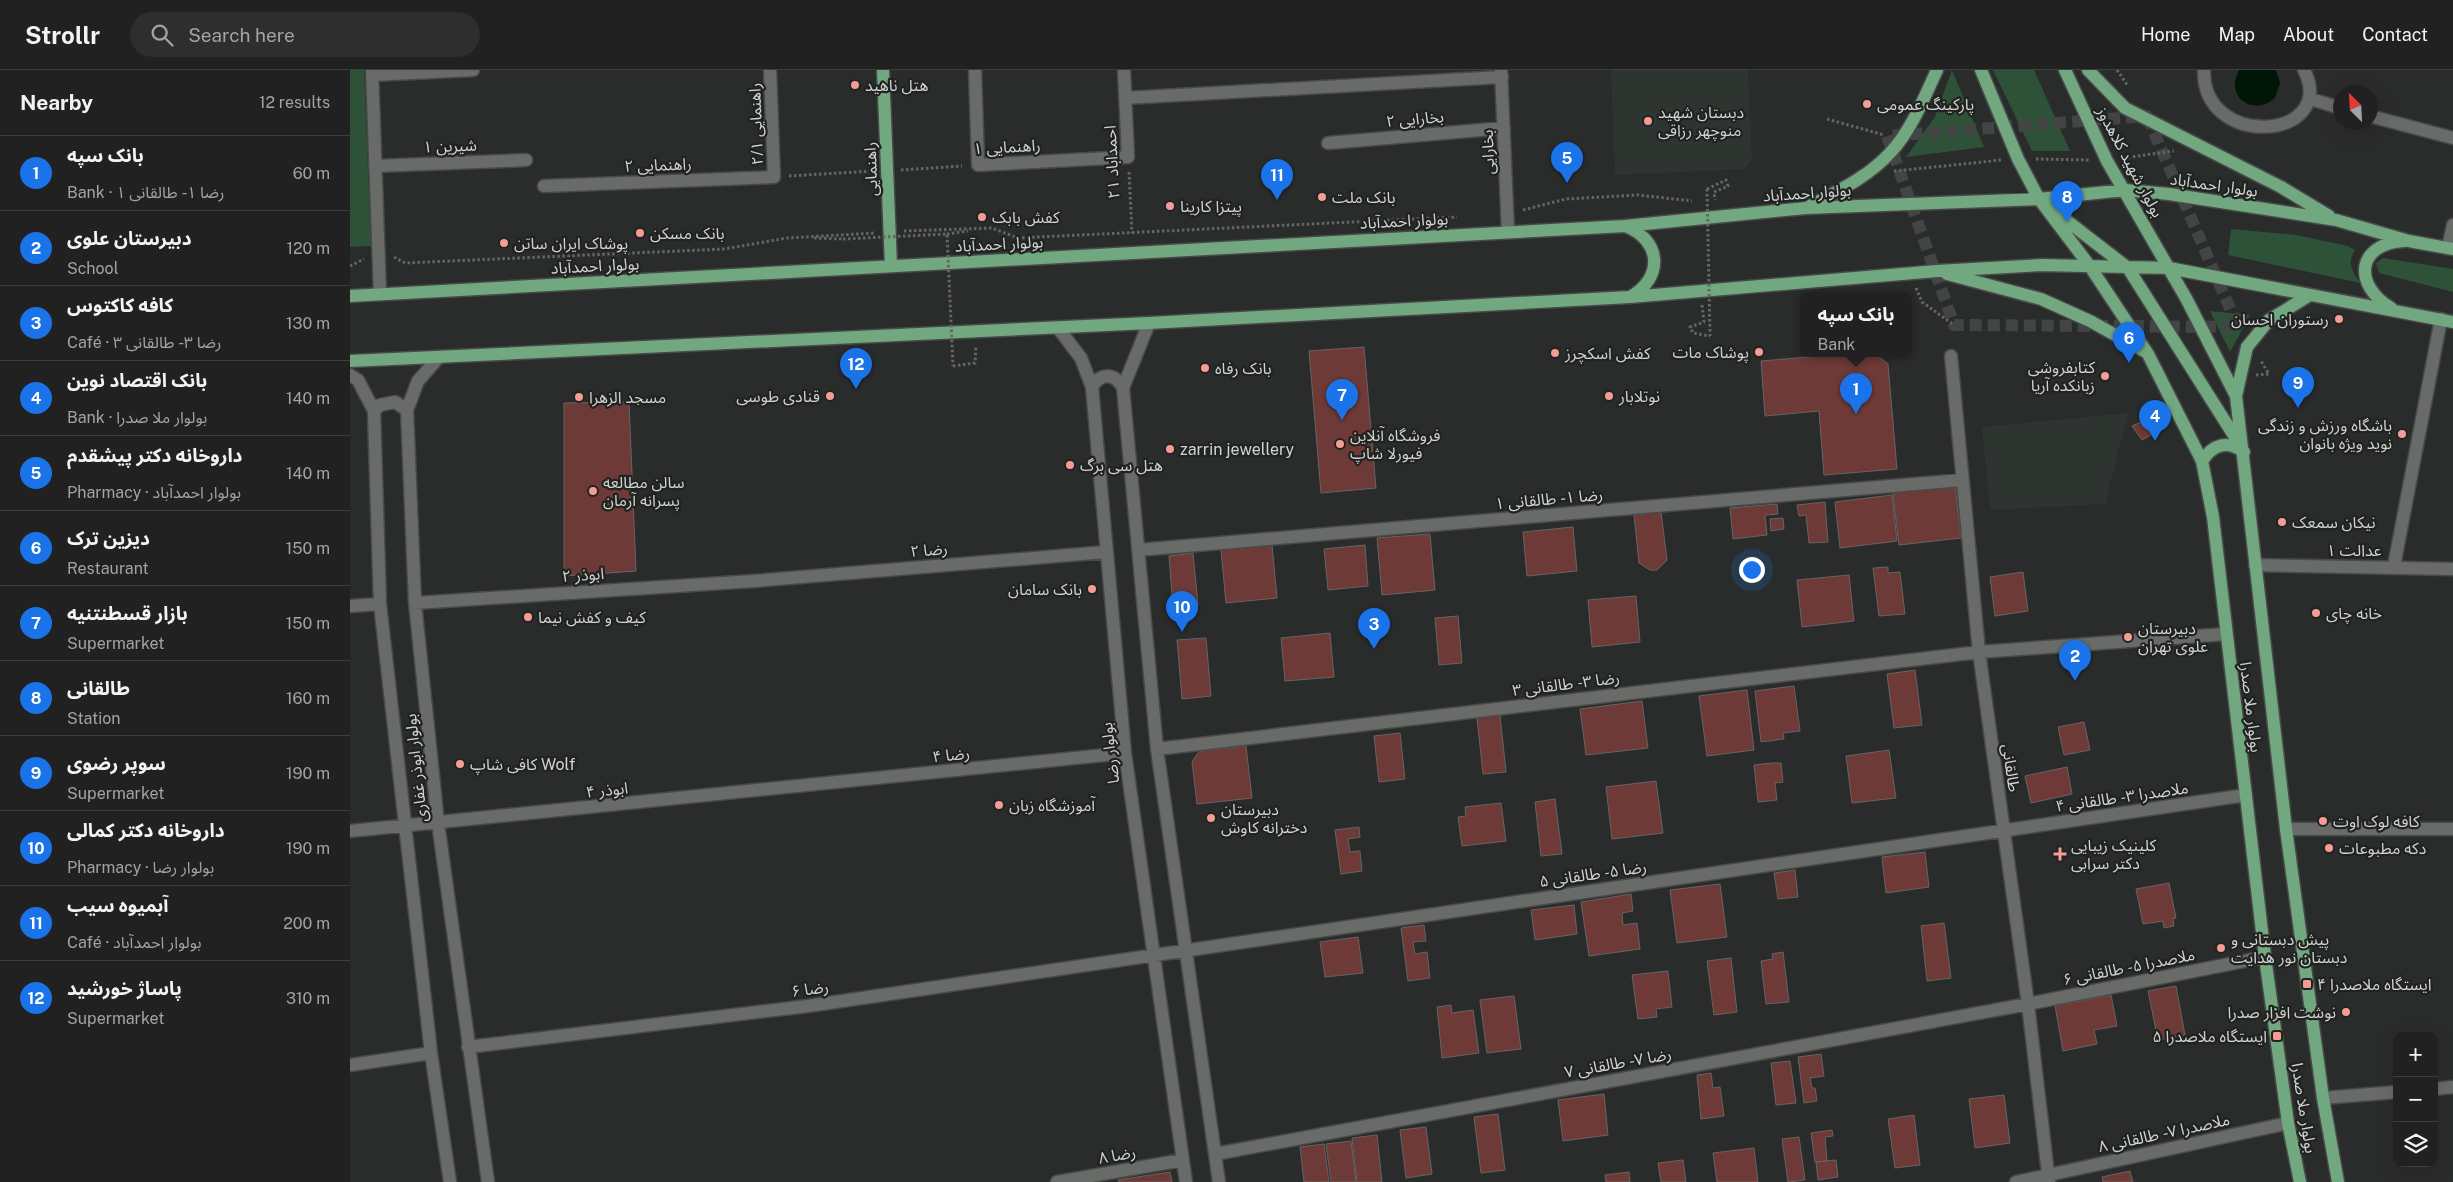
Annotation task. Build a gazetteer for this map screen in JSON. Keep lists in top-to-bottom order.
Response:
{
  "streets": {
    "main road": [
      "بولوار شهید کلاهدوز",
      "راهنمایی",
      "بولوار احمدآباد",
      "بولوار ملا صدرا"
    ],
    "street": [
      "بخارایی ۲",
      "راهنمایی ۲/۱",
      "شیرین ۱",
      "راهنمایی ۱",
      "بخارایی",
      "احمداباد ۲۱",
      "راهنمایی ۲",
      "رضا ۱ - طالقانی ۱",
      "رضا ۲",
      "عدالت ۱",
      "ابوذر ۲",
      "رضا ۳ - طالقانی ۳",
      "بولوار رضا",
      "رضا ۴",
      "بولوار ابوذر غفاری",
      "طالقانی",
      "ابوذر ۴",
      "ملاصدرا ۳ - طالقانی ۴",
      "رضا ۵ - طالقانی ۵",
      "ملاصدرا ۵ - طالقانی ۶",
      "رضا ۶",
      "رضا ۷ - طالقانی ۷",
      "ملاصدرا ۷ - طالقانی ۸",
      "رضا ۸"
    ]
  },
  "crossings": [
    ["بخارایی ۲", "بخارایی"],
    ["راهنمایی ۲/۱", "راهنمایی ۱"],
    ["راهنمایی ۲/۱", "راهنمایی ۲"],
    ["راهنمایی ۱", "احمداباد ۲۱"],
    ["راهنمایی ۱", "راهنمایی ۲"],
    ["راهنمایی ۱", "راهنمایی"],
    ["بخارایی", "بولوار احمدآباد"],
    ["احمداباد ۲۱", "بولوار احمدآباد"],
    ["بولوار شهید کلاهدوز", "بولوار احمدآباد"],
    ["بولوار شهید کلاهدوز", "بولوار ملا صدرا"],
    ["راهنمایی", "بولوار احمدآباد"],
    ["رضا ۱ - طالقانی ۱", "طالقانی"],
    ["رضا ۲", "ابوذر ۲"],
    ["رضا ۲", "بولوار رضا"],
    ["عدالت ۱", "بولوار ملا صدرا"],
    ["ابوذر ۲", "بولوار ابوذر غفاری"],
    ["رضا ۳ - طالقانی ۳", "بولوار ملا صدرا"],
    ["رضا ۳ - طالقانی ۳", "طالقانی"],
    ["بولوار ملا صدرا", "ملاصدرا ۳ - طالقانی ۴"],
    ["بولوار ملا صدرا", "ملاصدرا ۵ - طالقانی ۶"],
    ["بولوار ملا صدرا", "ملاصدرا ۷ - طالقانی ۸"],
    ["بولوار رضا", "رضا ۴"],
    ["بولوار رضا", "رضا ۵ - طالقانی ۵"],
    ["بولوار رضا", "رضا ۶"],
    ["بولوار رضا", "رضا ۸"],
    ["رضا ۴", "ابوذر ۴"],
    ["بولوار ابوذر غفاری", "ابوذر ۴"],
    ["بولوار ابوذر غفاری", "رضا ۶"],
    ["طالقانی", "ملاصدرا ۳ - طالقانی ۴"],
    ["طالقانی", "رضا ۵ - طالقانی ۵"],
    ["طالقانی", "ملاصدرا ۵ - طالقانی ۶"],
    ["طالقانی", "رضا ۷ - طالقانی ۷"],
    ["طالقانی", "ملاصدرا ۷ - طالقانی ۸"],
    ["ملاصدرا ۳ - طالقانی ۴", "رضا ۵ - طالقانی ۵"],
    ["رضا ۵ - طالقانی ۵", "رضا ۶"],
    ["ملاصدرا ۵ - طالقانی ۶", "رضا ۷ - طالقانی ۷"]
  ],
  "places": {
    "other": [
      "هتل ناهید",
      "پارکینگ عمومی",
      "دبستان شهید منوچهر رزاقی",
      "بانک ملت",
      "پیتزا کارینا",
      "کفش بابک",
      "بانک مسکن",
      "پوشاک ایران ساتن",
      "رستوران احسان",
      "پوشاک مات",
      "کفش اسکچرز",
      "بانک رفاه",
      "کتابفروشی زبانکده آریا",
      "قنادی طوسی",
      "نوتلابار",
      "مسجد الزهرا",
      "باشگاه ورزش و زندگی نوید ویژه بانوان",
      "فروشگاه آنلاین فیورلا شاپ",
      "zarrin jewellery",
      "هتل سی برگ",
      "سالن مطالعه پسرانه آرمان",
      "نیکان سمعک",
      "بانک سامان",
      "خانه چای",
      "کیف و کفش نیما",
      "دبیرستان علوی تهران",
      "کافی شاپ Wolf",
      "آموزشگاه زبان",
      "دبیرستان دخترانه کاوش",
      "کافه لوک اوت",
      "دکه مطبوعات",
      "پیش دبستانی و دبستان نور هدایت",
      "نوشت افزار صدرا"
    ],
    "health": ["کلینیک زیبایی دکتر سرابی"],
    "transit": ["ایستگاه ملاصدرا ۴", "ایستگاه ملاصدرا ۵"]
  },
  "north": "top left",
  "page": {
    "header": "Strollr",
    "search": "Search here",
    "nav": [
      "Home",
      "Map",
      "About",
      "Contact"
    ],
    "heading": ["Nearby", "12 results"],
    "list": [
      {
        "mark": "1",
        "name": "بانک سپه",
        "note": "Bank · رضا ۱ - طالقانی ۱",
        "value": "60 m"
      },
      {
        "mark": "2",
        "name": "دبیرستان علوی",
        "note": "School",
        "value": "120 m"
      },
      {
        "mark": "3",
        "name": "کافه کاکتوس",
        "note": "Café · رضا ۳ - طالقانی ۳",
        "value": "130 m"
      },
      {
        "mark": "4",
        "name": "بانک اقتصاد نوین",
        "note": "Bank · بولوار ملا صدرا",
        "value": "140 m"
      },
      {
        "mark": "5",
        "name": "داروخانه دکتر پیشقدم",
        "note": "Pharmacy · بولوار احمدآباد",
        "value": "140 m"
      },
      {
        "mark": "6",
        "name": "دیزین ترک",
        "note": "Restaurant",
        "value": "150 m"
      },
      {
        "mark": "7",
        "name": "بازار قسطنتنیه",
        "note": "Supermarket",
        "value": "150 m"
      },
      {
        "mark": "8",
        "name": "طالقانی",
        "note": "Station",
        "value": "160 m"
      },
      {
        "mark": "9",
        "name": "سوپر رضوی",
        "note": "Supermarket",
        "value": "190 m"
      },
      {
        "mark": "10",
        "name": "داروخانه دکتر کمالی",
        "note": "Pharmacy · بولوار رضا",
        "value": "190 m"
      },
      {
        "mark": "11",
        "name": "آبمیوه سیب",
        "note": "Café · بولوار احمدآباد",
        "value": "200 m"
      },
      {
        "mark": "12",
        "name": "پاساژ خورشید",
        "note": "Supermarket",
        "value": "310 m"
      }
    ],
    "pins": [
      "5",
      "11",
      "8",
      "6",
      "12",
      "9",
      "1",
      "7",
      "4",
      "10",
      "3",
      "2"
    ],
    "popup": ["بانک سپه", "Bank"],
    "map_buttons": ["+", "−"]
  }
}
